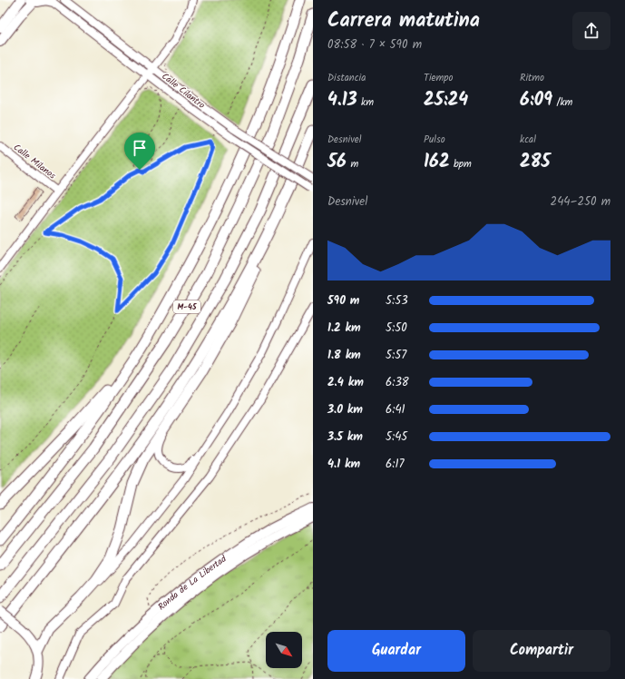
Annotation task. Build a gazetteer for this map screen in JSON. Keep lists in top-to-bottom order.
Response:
{
  "streets": {
    "highway": ["M-45"],
    "main road": ["Ronda de La Libertad"],
    "street": ["Calle Cilantro", "Calle Milanos"]
  },
  "north": "bottom right",
  "page": {
    "heading": ["Carrera matutina", "08:58 · 7 × 590 m"],
    "stats": [
      ["Distancia", "4.13 km"],
      ["Tiempo", "25:24"],
      ["Ritmo", "6:09 /km"],
      ["Desnivel", "56 m"],
      ["Pulso", "162 bpm"],
      ["kcal", "285"]
    ],
    "chart": ["Desnivel", "244–250 m"],
    "list": [
      {
        "name": "590 m",
        "note": "5:53"
      },
      {
        "name": "1.2 km",
        "note": "5:50"
      },
      {
        "name": "1.8 km",
        "note": "5:57"
      },
      {
        "name": "2.4 km",
        "note": "6:38"
      },
      {
        "name": "3.0 km",
        "note": "6:41"
      },
      {
        "name": "3.5 km",
        "note": "5:45"
      },
      {
        "name": "4.1 km",
        "note": "6:17"
      }
    ],
    "buttons": ["Guardar", "Compartir"]
  }
}
